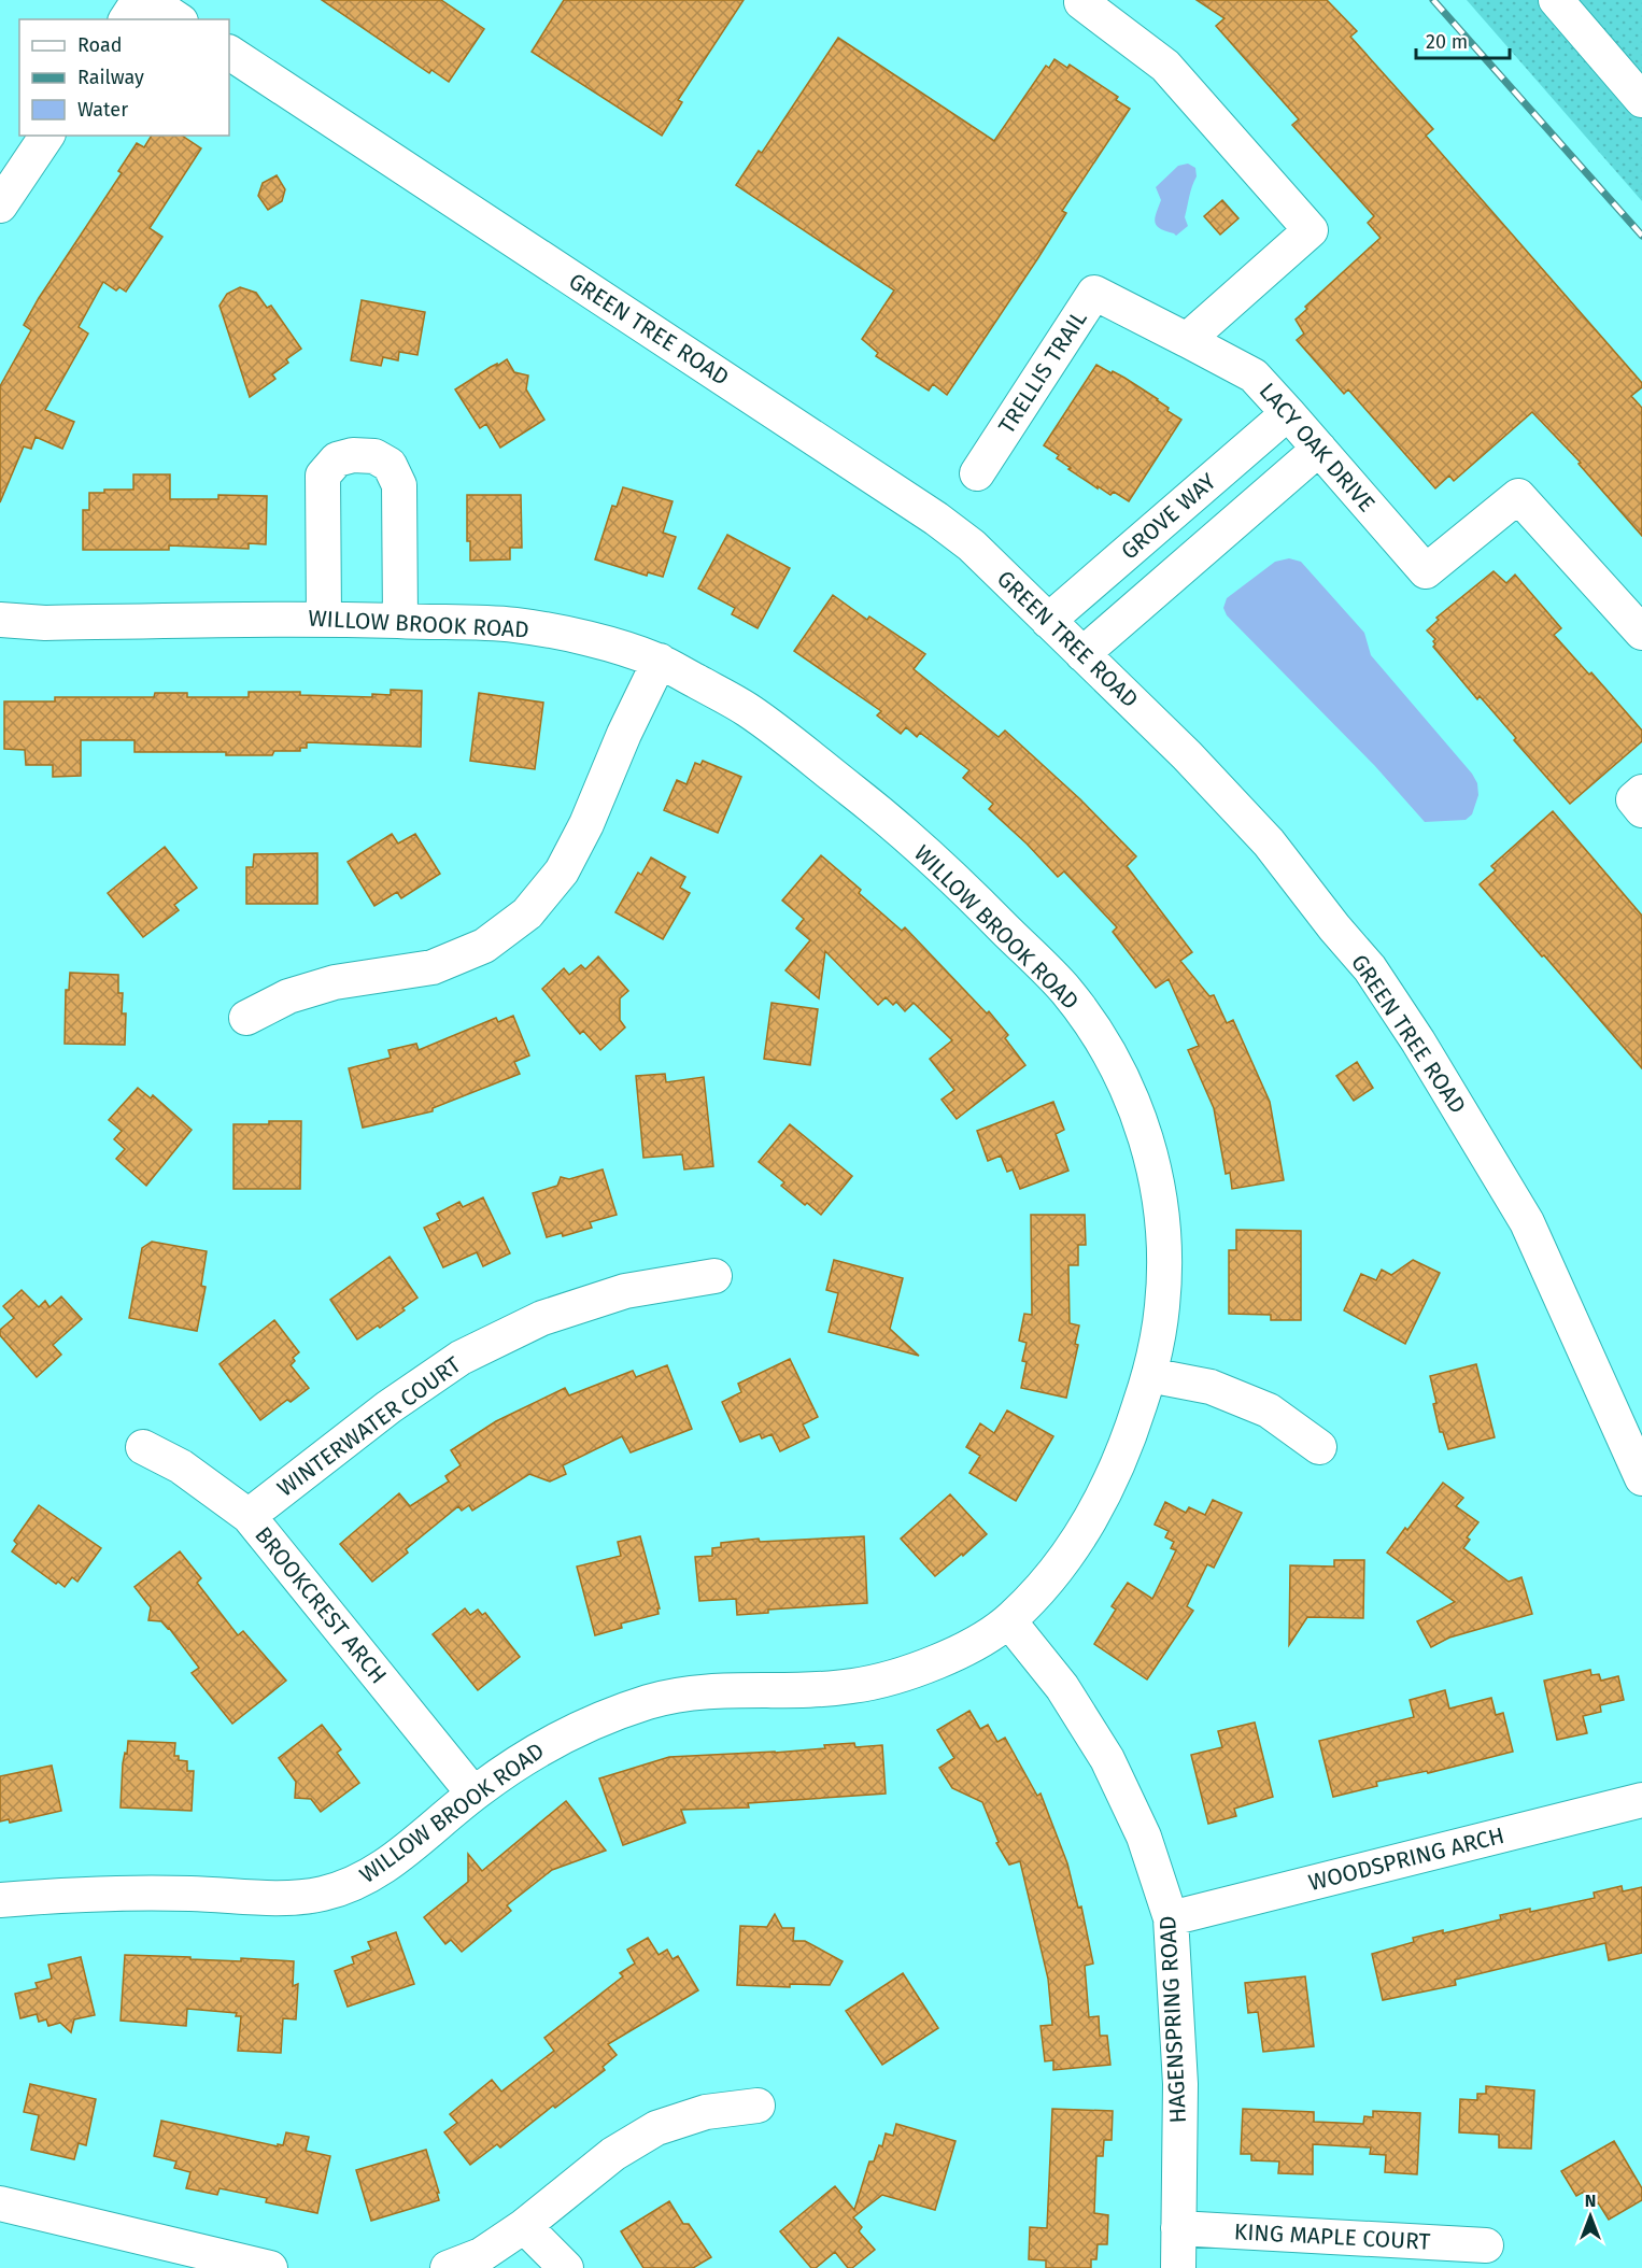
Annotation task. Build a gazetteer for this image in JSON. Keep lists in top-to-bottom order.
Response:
{
  "streets": {
    "street": [
      "GREEN TREE ROAD",
      "TRELLIS TRAIL",
      "LACY OAK DRIVE",
      "GROVE WAY",
      "WILLOW BROOK ROAD",
      "WINTERWATER COURT",
      "BROOKCREST ARCH",
      "WOODSPRING ARCH",
      "HAGENSPRING ROAD",
      "KING MAPLE COURT"
    ]
  },
  "crossings": [
    ["GREEN TREE ROAD", "GROVE WAY"],
    ["TRELLIS TRAIL", "LACY OAK DRIVE"],
    ["LACY OAK DRIVE", "GROVE WAY"],
    ["WILLOW BROOK ROAD", "BROOKCREST ARCH"],
    ["WILLOW BROOK ROAD", "HAGENSPRING ROAD"],
    ["WINTERWATER COURT", "BROOKCREST ARCH"],
    ["WOODSPRING ARCH", "HAGENSPRING ROAD"],
    ["HAGENSPRING ROAD", "KING MAPLE COURT"]
  ],
  "legend": ["Road", "Railway", "Water"],
  "scale_bar": "20 m",
  "north": "top"
}
